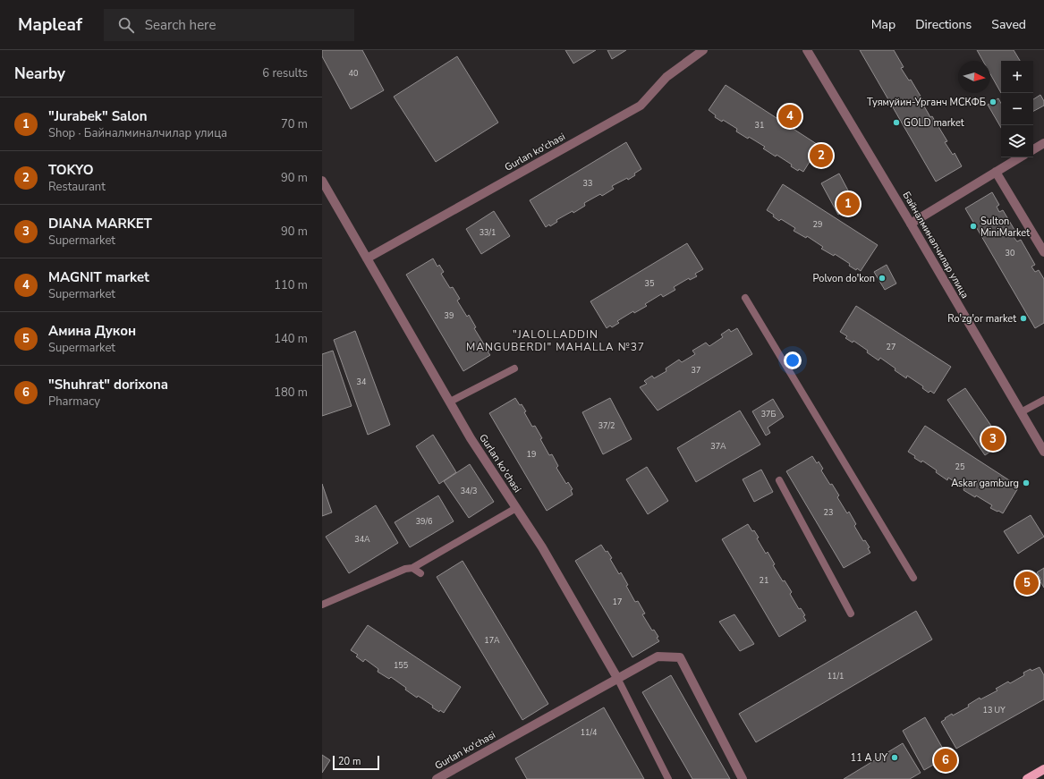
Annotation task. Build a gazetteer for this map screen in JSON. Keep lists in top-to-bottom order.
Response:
{
  "streets": {
    "street": ["Gurlan ko'chasi", "Байналминалчилар улица"]
  },
  "districts": ["\"JALOLLADDIN MANGUBERDI\" MAHALLA №37"],
  "places": [
    "Туямуйин-Урганч МСКФБ",
    "GOLD market",
    "Sulton MiniMarket",
    "Polvon do'kon",
    "Ro'zg'or market",
    "Askar gamburg",
    "11 A UY"
  ],
  "house_numbers": [
    "40",
    "31",
    "33",
    "29",
    "33/1",
    "30",
    "35",
    "39",
    "27",
    "37",
    "34",
    "37Б",
    "37/2",
    "37А",
    "19",
    "25",
    "34/3",
    "23",
    "39/6",
    "34A",
    "21",
    "17",
    "17A",
    "155",
    "11/1",
    "13 UY",
    "11/4"
  ],
  "scale_bar": "20 m",
  "north": "right",
  "page": {
    "header": "Mapleaf",
    "search": "Search here",
    "nav": ["Map", "Directions", "Saved"],
    "heading": ["Nearby", "6 results"],
    "map_buttons": ["+", "−"],
    "list": [
      {
        "mark": "1",
        "name": "\"Jurabek\" Salon",
        "note": "Shop · Байналминалчилар улица",
        "value": "70 m"
      },
      {
        "mark": "2",
        "name": "TOKYO",
        "note": "Restaurant",
        "value": "90 m"
      },
      {
        "mark": "3",
        "name": "DIANA MARKET",
        "note": "Supermarket",
        "value": "90 m"
      },
      {
        "mark": "4",
        "name": "MAGNIT market",
        "note": "Supermarket",
        "value": "110 m"
      },
      {
        "mark": "5",
        "name": "Амина Дукон",
        "note": "Supermarket",
        "value": "140 m"
      },
      {
        "mark": "6",
        "name": "\"Shuhrat\" dorixona",
        "note": "Pharmacy",
        "value": "180 m"
      }
    ],
    "pins": [
      "4",
      "2",
      "1",
      "3",
      "5",
      "6"
    ],
    "scale": "20 m"
  }
}
